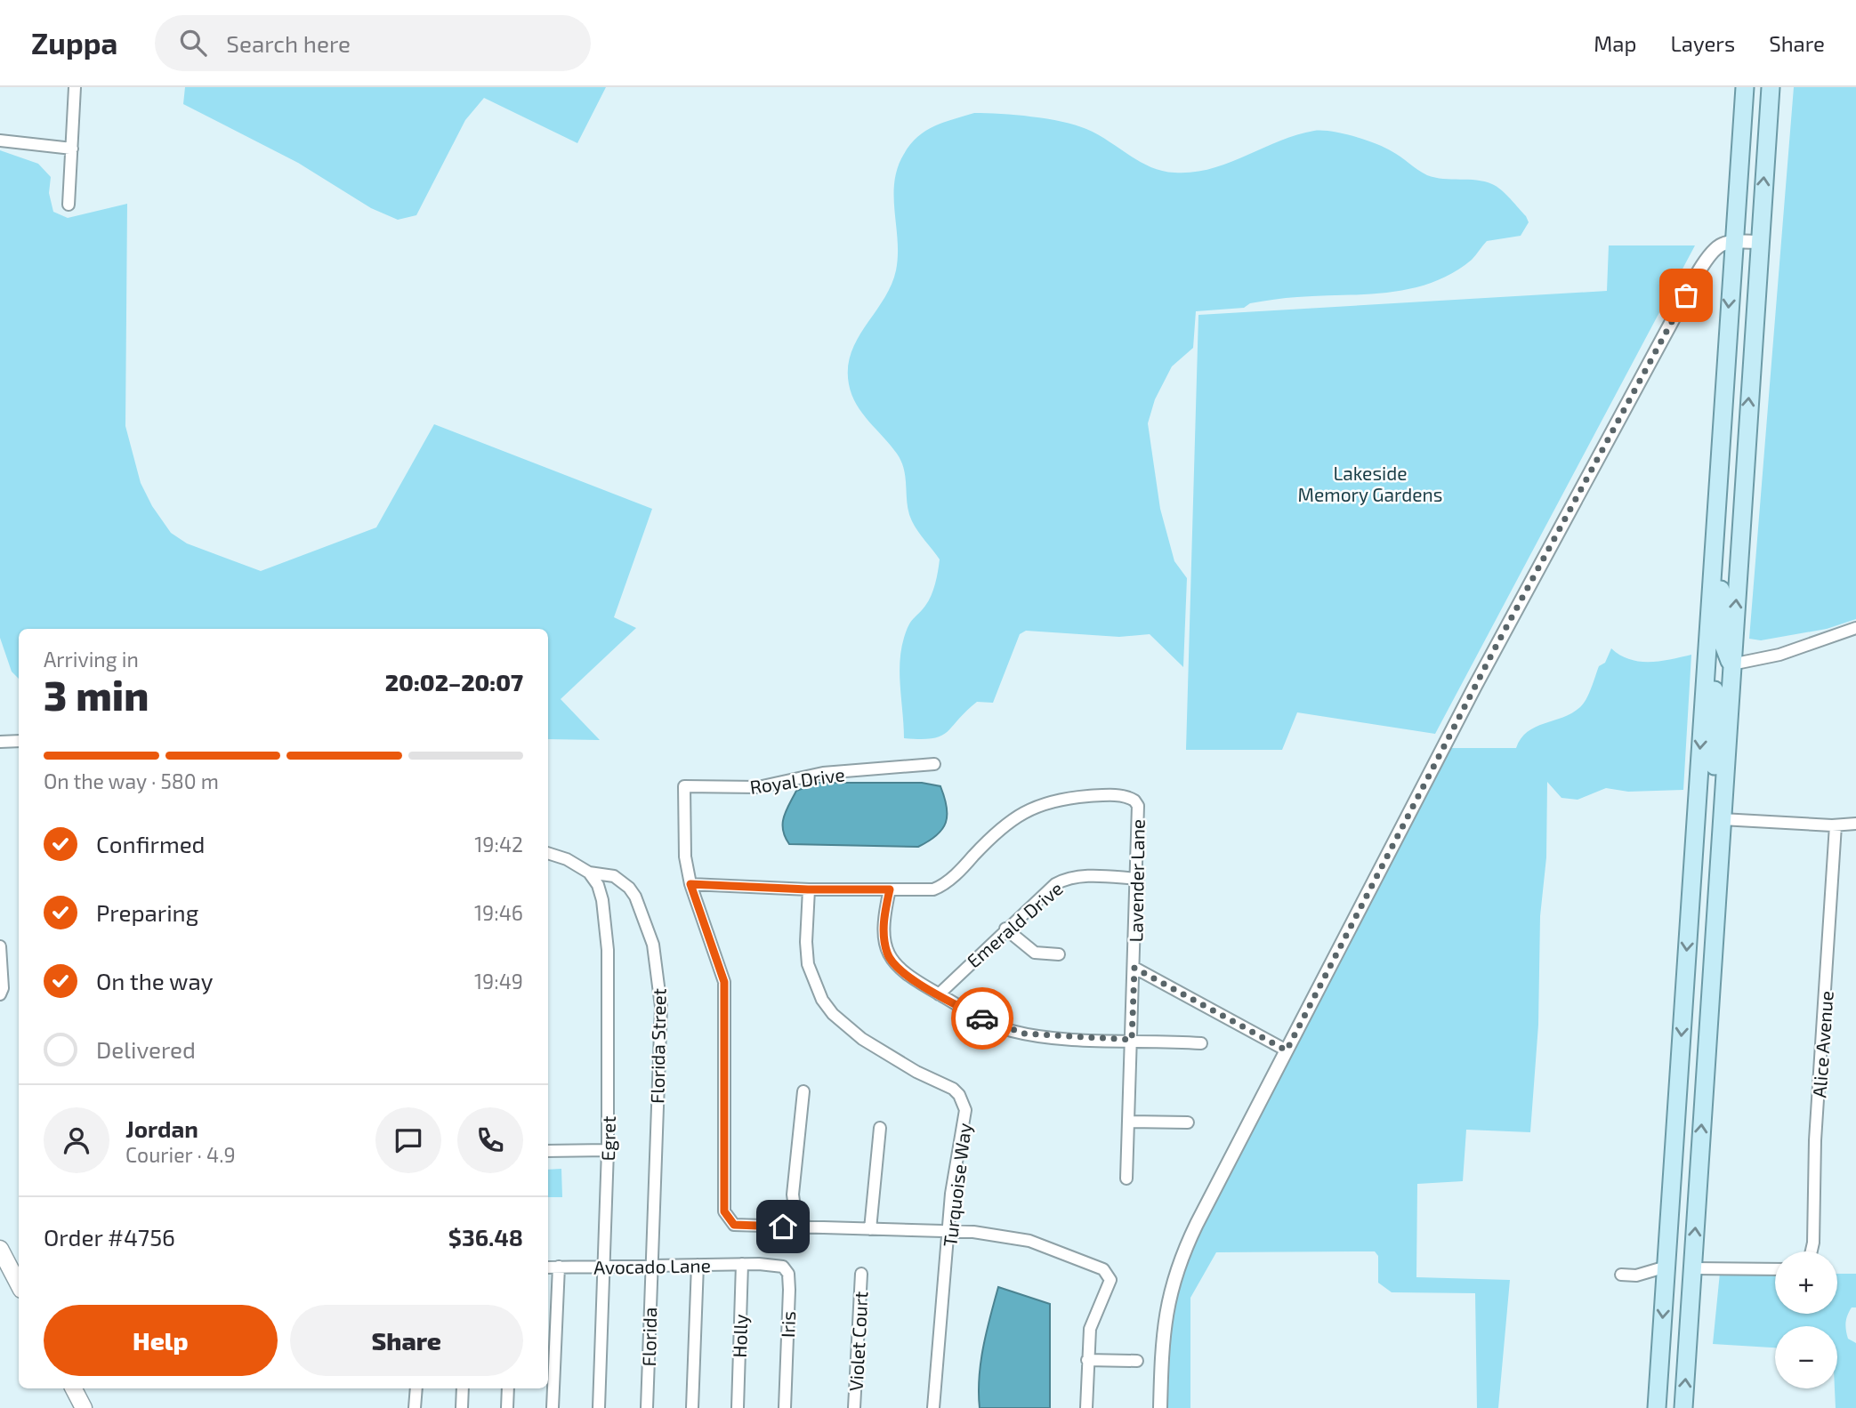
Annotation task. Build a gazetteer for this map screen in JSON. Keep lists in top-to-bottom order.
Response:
{
  "streets": {
    "street": [
      "Royal Drive",
      "Lavender Lane",
      "Emerald Drive",
      "Alice Avenue",
      "Florida Street",
      "Egret",
      "Turquoise Way",
      "Avocado Lane",
      "Iris",
      "Holly",
      "Florida",
      "Violet Court"
    ]
  },
  "crossings": [
    ["Royal Drive", "Lavender Lane"],
    ["Royal Drive", "Turquoise Way"],
    ["Lavender Lane", "Emerald Drive"],
    ["Lavender Lane", "Turquoise Way"],
    ["Florida Street", "Egret"],
    ["Florida Street", "Avocado Lane"],
    ["Florida Street", "Florida"],
    ["Egret", "Avocado Lane"],
    ["Avocado Lane", "Iris"],
    ["Avocado Lane", "Holly"],
    ["Avocado Lane", "Florida"]
  ],
  "parks": ["Lakeside Memory Gardens"],
  "page": {
    "header": "Zuppa",
    "search": "Search here",
    "nav": ["Map", "Layers", "Share"],
    "heading": ["3 min", "Arriving in", "20:02–20:07"],
    "panel": [
      "Jordan",
      "Courier · 4.9",
      "Order #4756",
      "$36.48"
    ],
    "bar": "On the way · 580 m",
    "list": [
      ["Confirmed", "19:42"],
      ["Preparing", "19:46"],
      ["On the way", "19:49"],
      "Delivered"
    ],
    "map_buttons": ["+", "−"],
    "buttons": ["Help", "Share"]
  }
}
